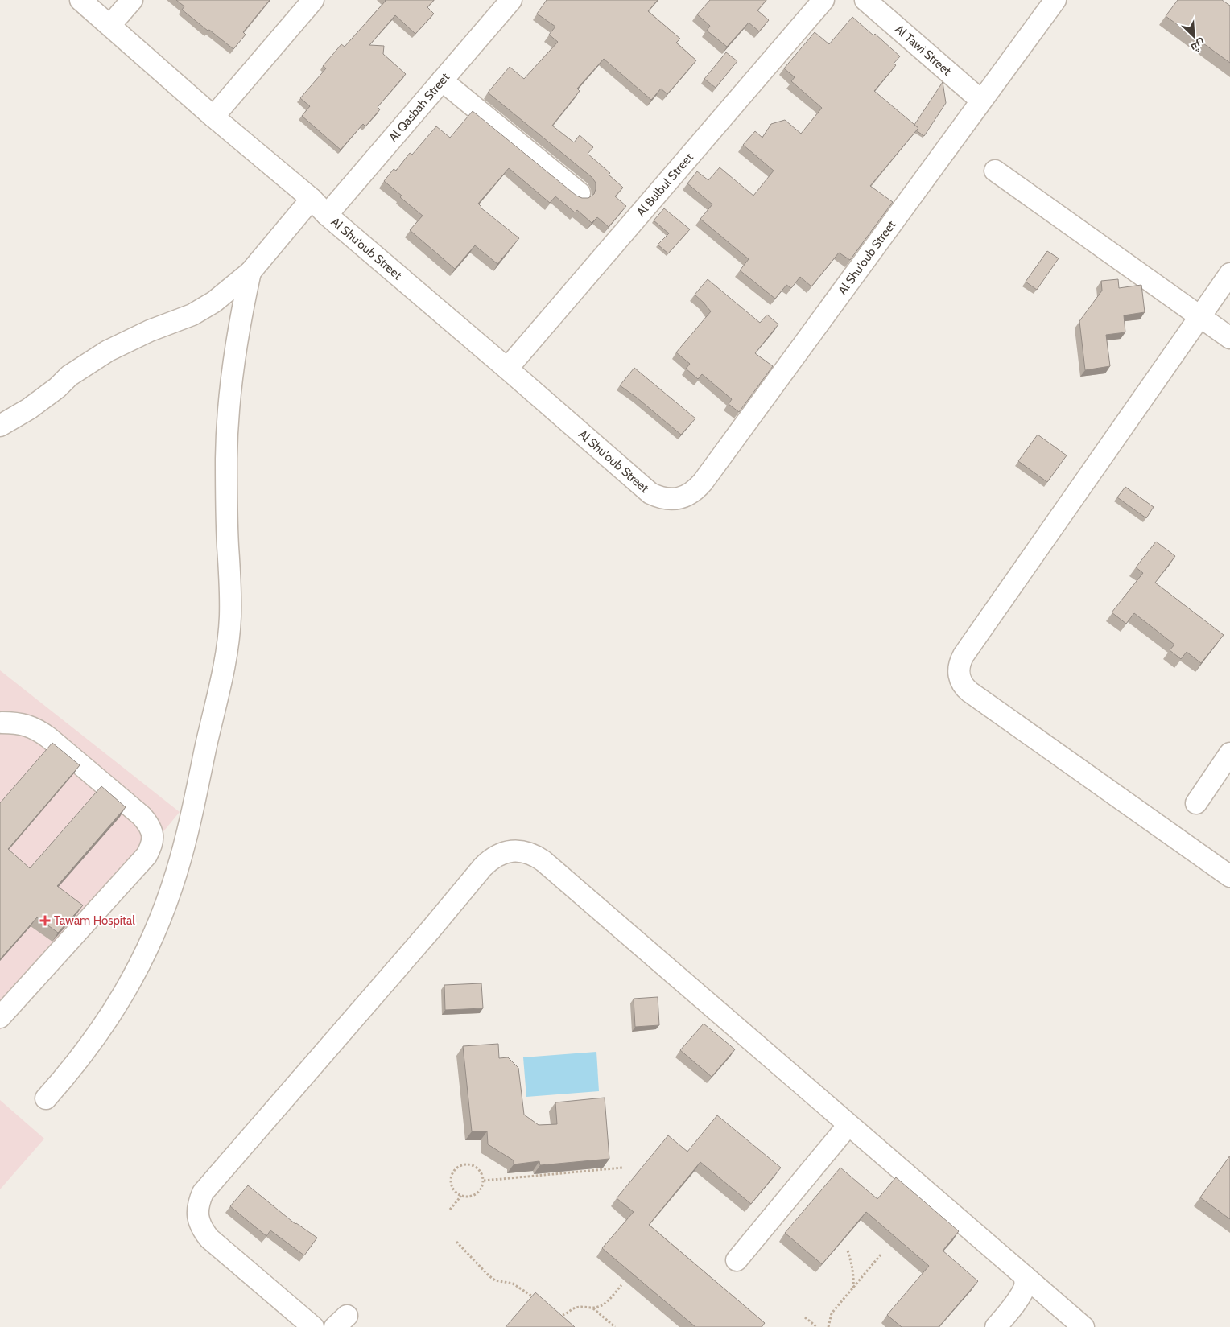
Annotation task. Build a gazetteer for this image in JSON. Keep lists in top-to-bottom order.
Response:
{
  "streets": {
    "street": [
      "Al Tawi Street",
      "Al Qasbah Street",
      "Al Bulbul Street",
      "Al Shu'oub Street"
    ]
  },
  "crossings": [
    ["Al Tawi Street", "Al Shu'oub Street"],
    ["Al Qasbah Street", "Al Shu'oub Street"],
    ["Al Bulbul Street", "Al Shu'oub Street"]
  ],
  "places": {
    "health": ["Tawam Hospital"]
  },
  "north": "bottom right"
}
